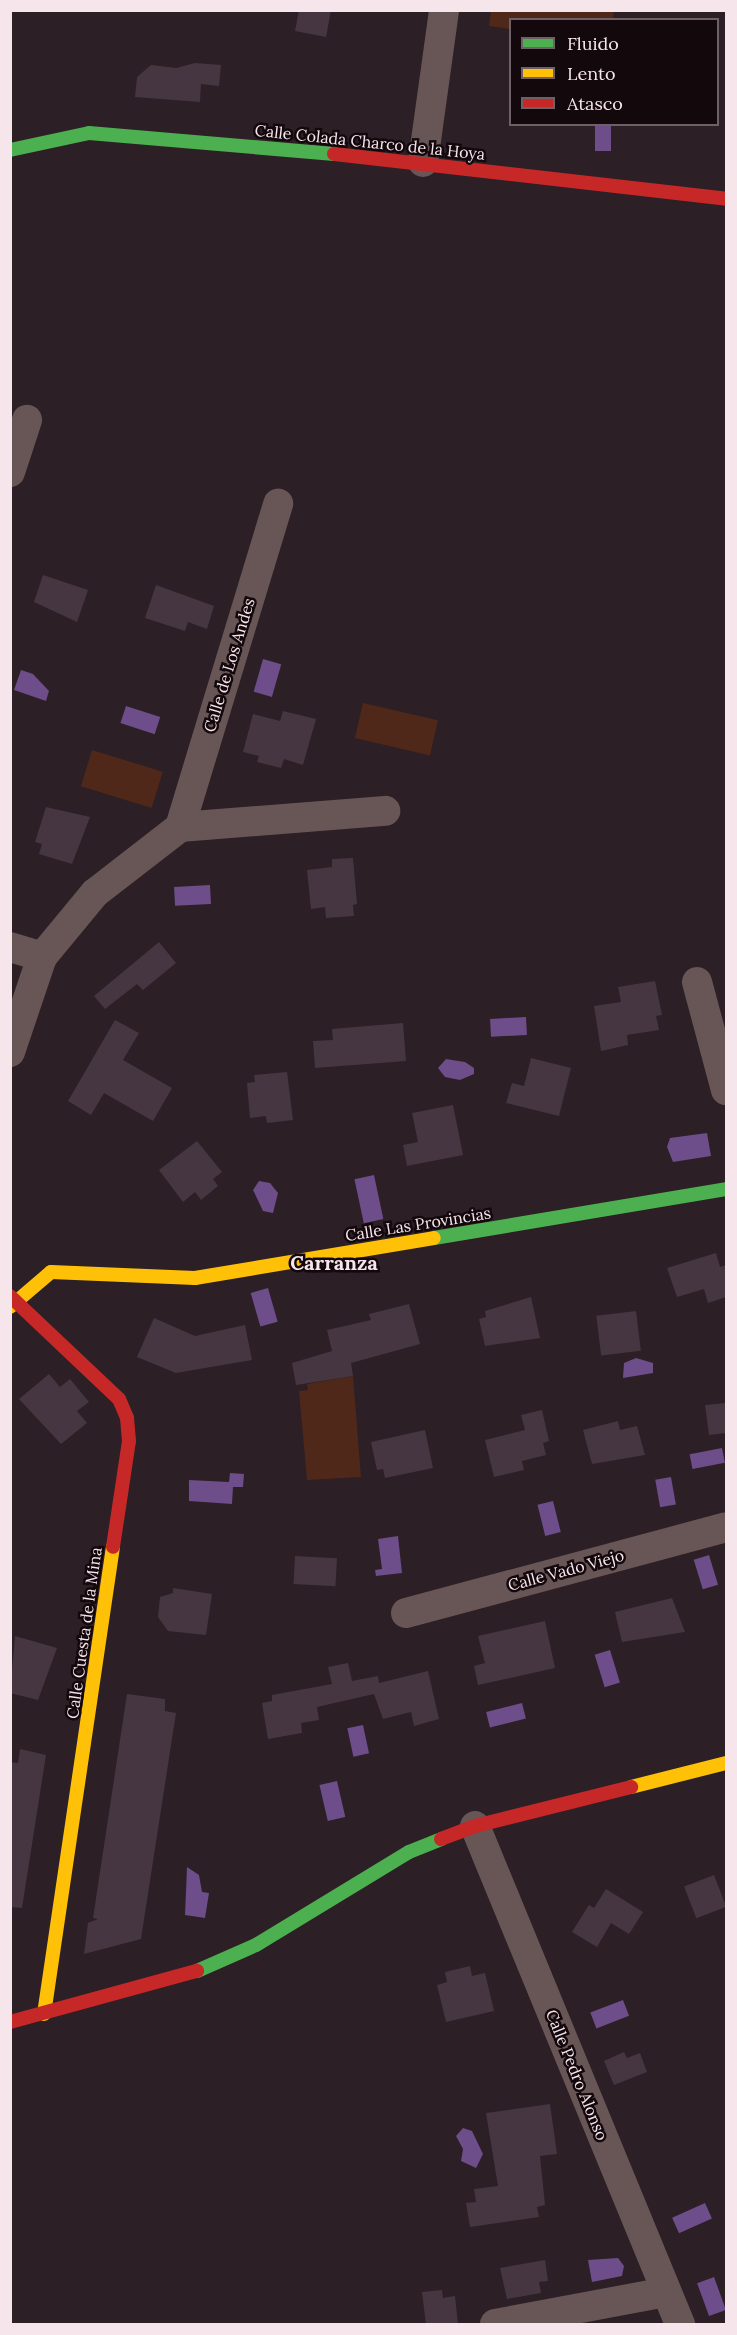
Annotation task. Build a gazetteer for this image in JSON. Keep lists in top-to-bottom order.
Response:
{
  "streets": {
    "street": [
      "Calle Colada Charco de la Hoya",
      "Calle de Los Andes",
      "Calle Las Provincias",
      "Calle Vado Viejo",
      "Calle Cuesta de la Mina",
      "Calle Pedro Alonso"
    ]
  },
  "crossings": [
    ["Calle Las Provincias", "Calle Cuesta de la Mina"]
  ],
  "districts": ["Carranza"],
  "legend": ["Fluido", "Lento", "Atasco"]
}
